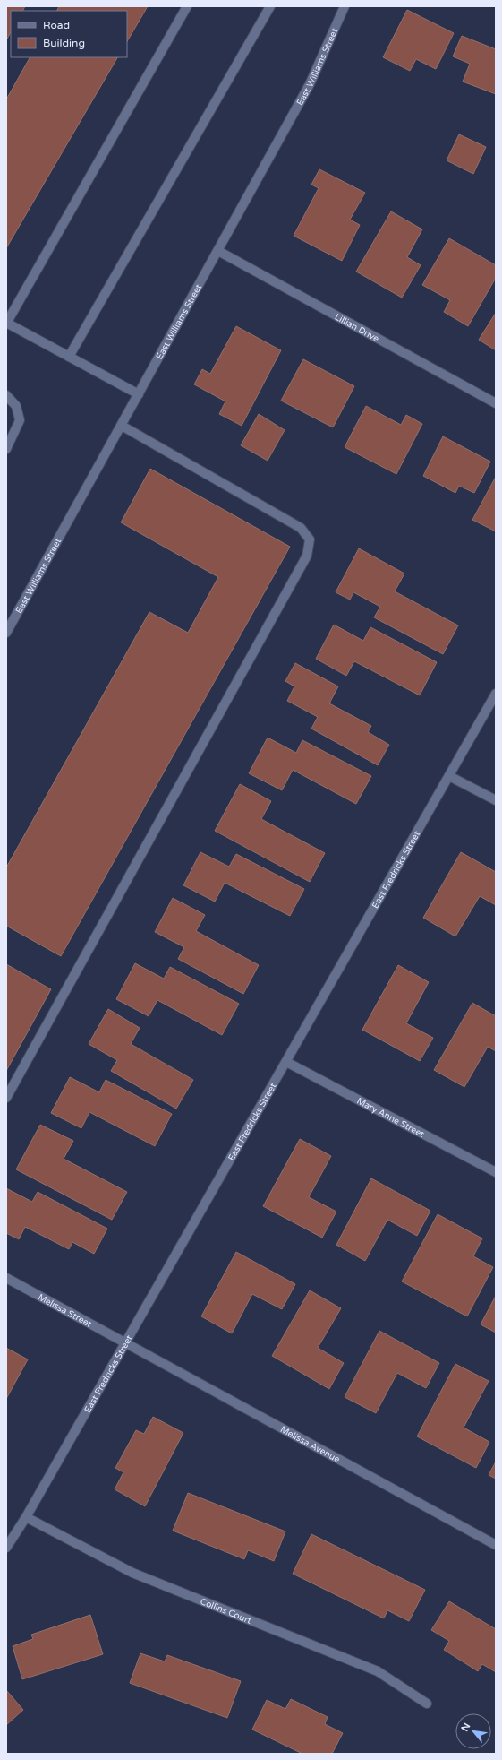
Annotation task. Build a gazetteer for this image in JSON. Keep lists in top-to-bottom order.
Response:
{
  "streets": {
    "street": [
      "East Williams Street",
      "Lillian Drive",
      "East Fredricks Street",
      "Mary Anne Street",
      "Melissa Street",
      "Melissa Avenue",
      "Collins Court"
    ]
  },
  "crossings": [
    ["East Williams Street", "Lillian Drive"],
    ["East Fredricks Street", "Mary Anne Street"],
    ["East Fredricks Street", "Melissa Street"],
    ["East Fredricks Street", "Melissa Avenue"],
    ["East Fredricks Street", "Collins Court"],
    ["Melissa Street", "Melissa Avenue"]
  ],
  "legend": ["Road", "Building"],
  "north": "top left"
}
